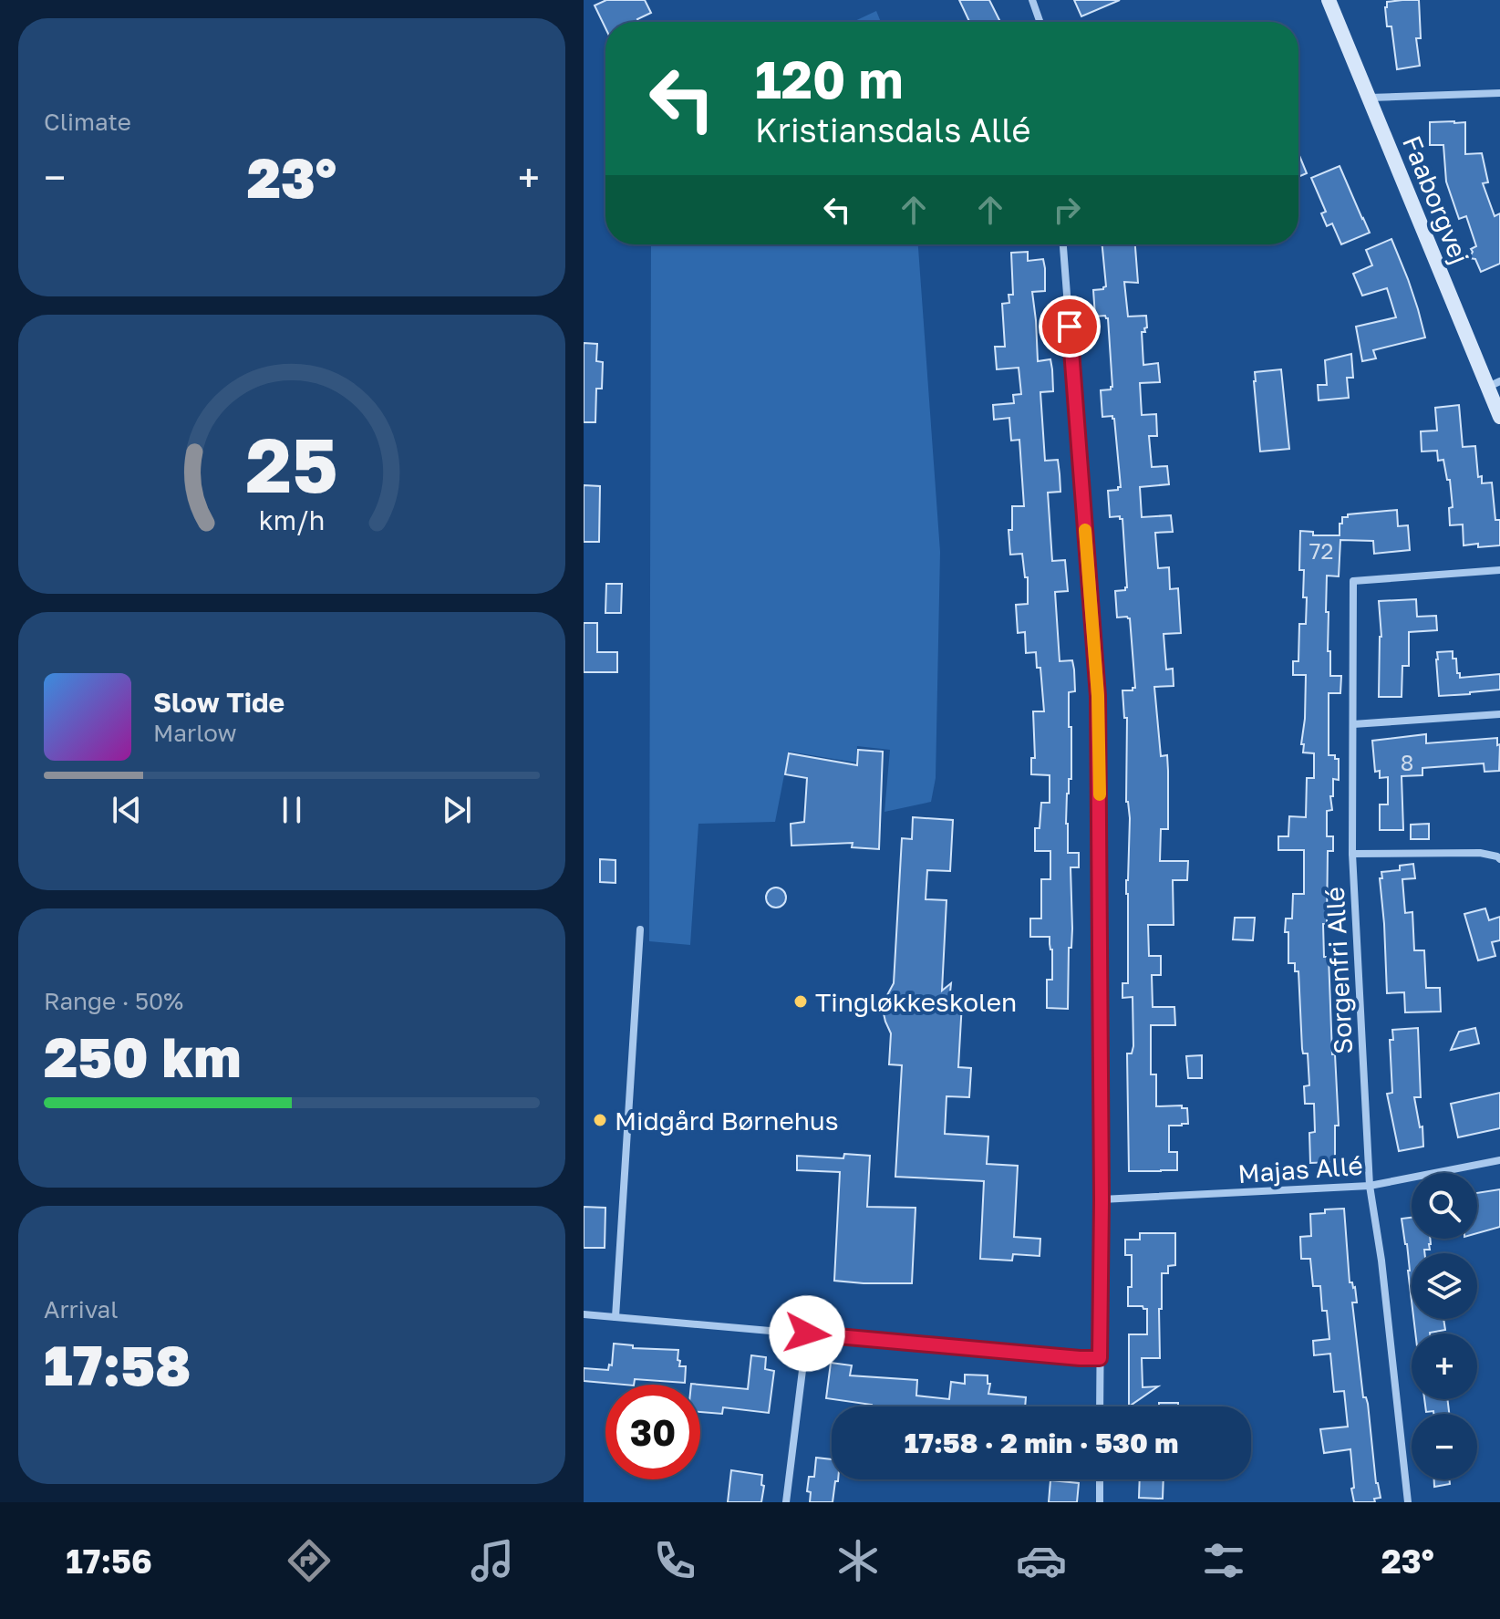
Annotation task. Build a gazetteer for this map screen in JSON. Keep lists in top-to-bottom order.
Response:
{
  "streets": {
    "main road": ["Faaborgvej"],
    "street": ["Sorgenfri Allé", "Majas Allé"]
  },
  "crossings": [
    ["Sorgenfri Allé", "Majas Allé"]
  ],
  "places": ["Tingløkkeskolen", "Midgård Børnehus"],
  "house_numbers": ["72", "8"],
  "page": {
    "tile": [
      "Climate",
      ["Range · 50%", "250 km"],
      ["Arrival", "17:58"]
    ],
    "turn": ["120 m", "Kristiansdals Allé"],
    "heat": ["−", "23°", "+"],
    "song": ["Slow Tide", "Marlow"],
    "map_buttons": ["+", "−"],
    "limit": "30",
    "trip": "17:58 · 2 min · 530 m",
    "tabs": ["17:56", "23°"],
    "gauge": ["25", "km/h"]
  }
}
